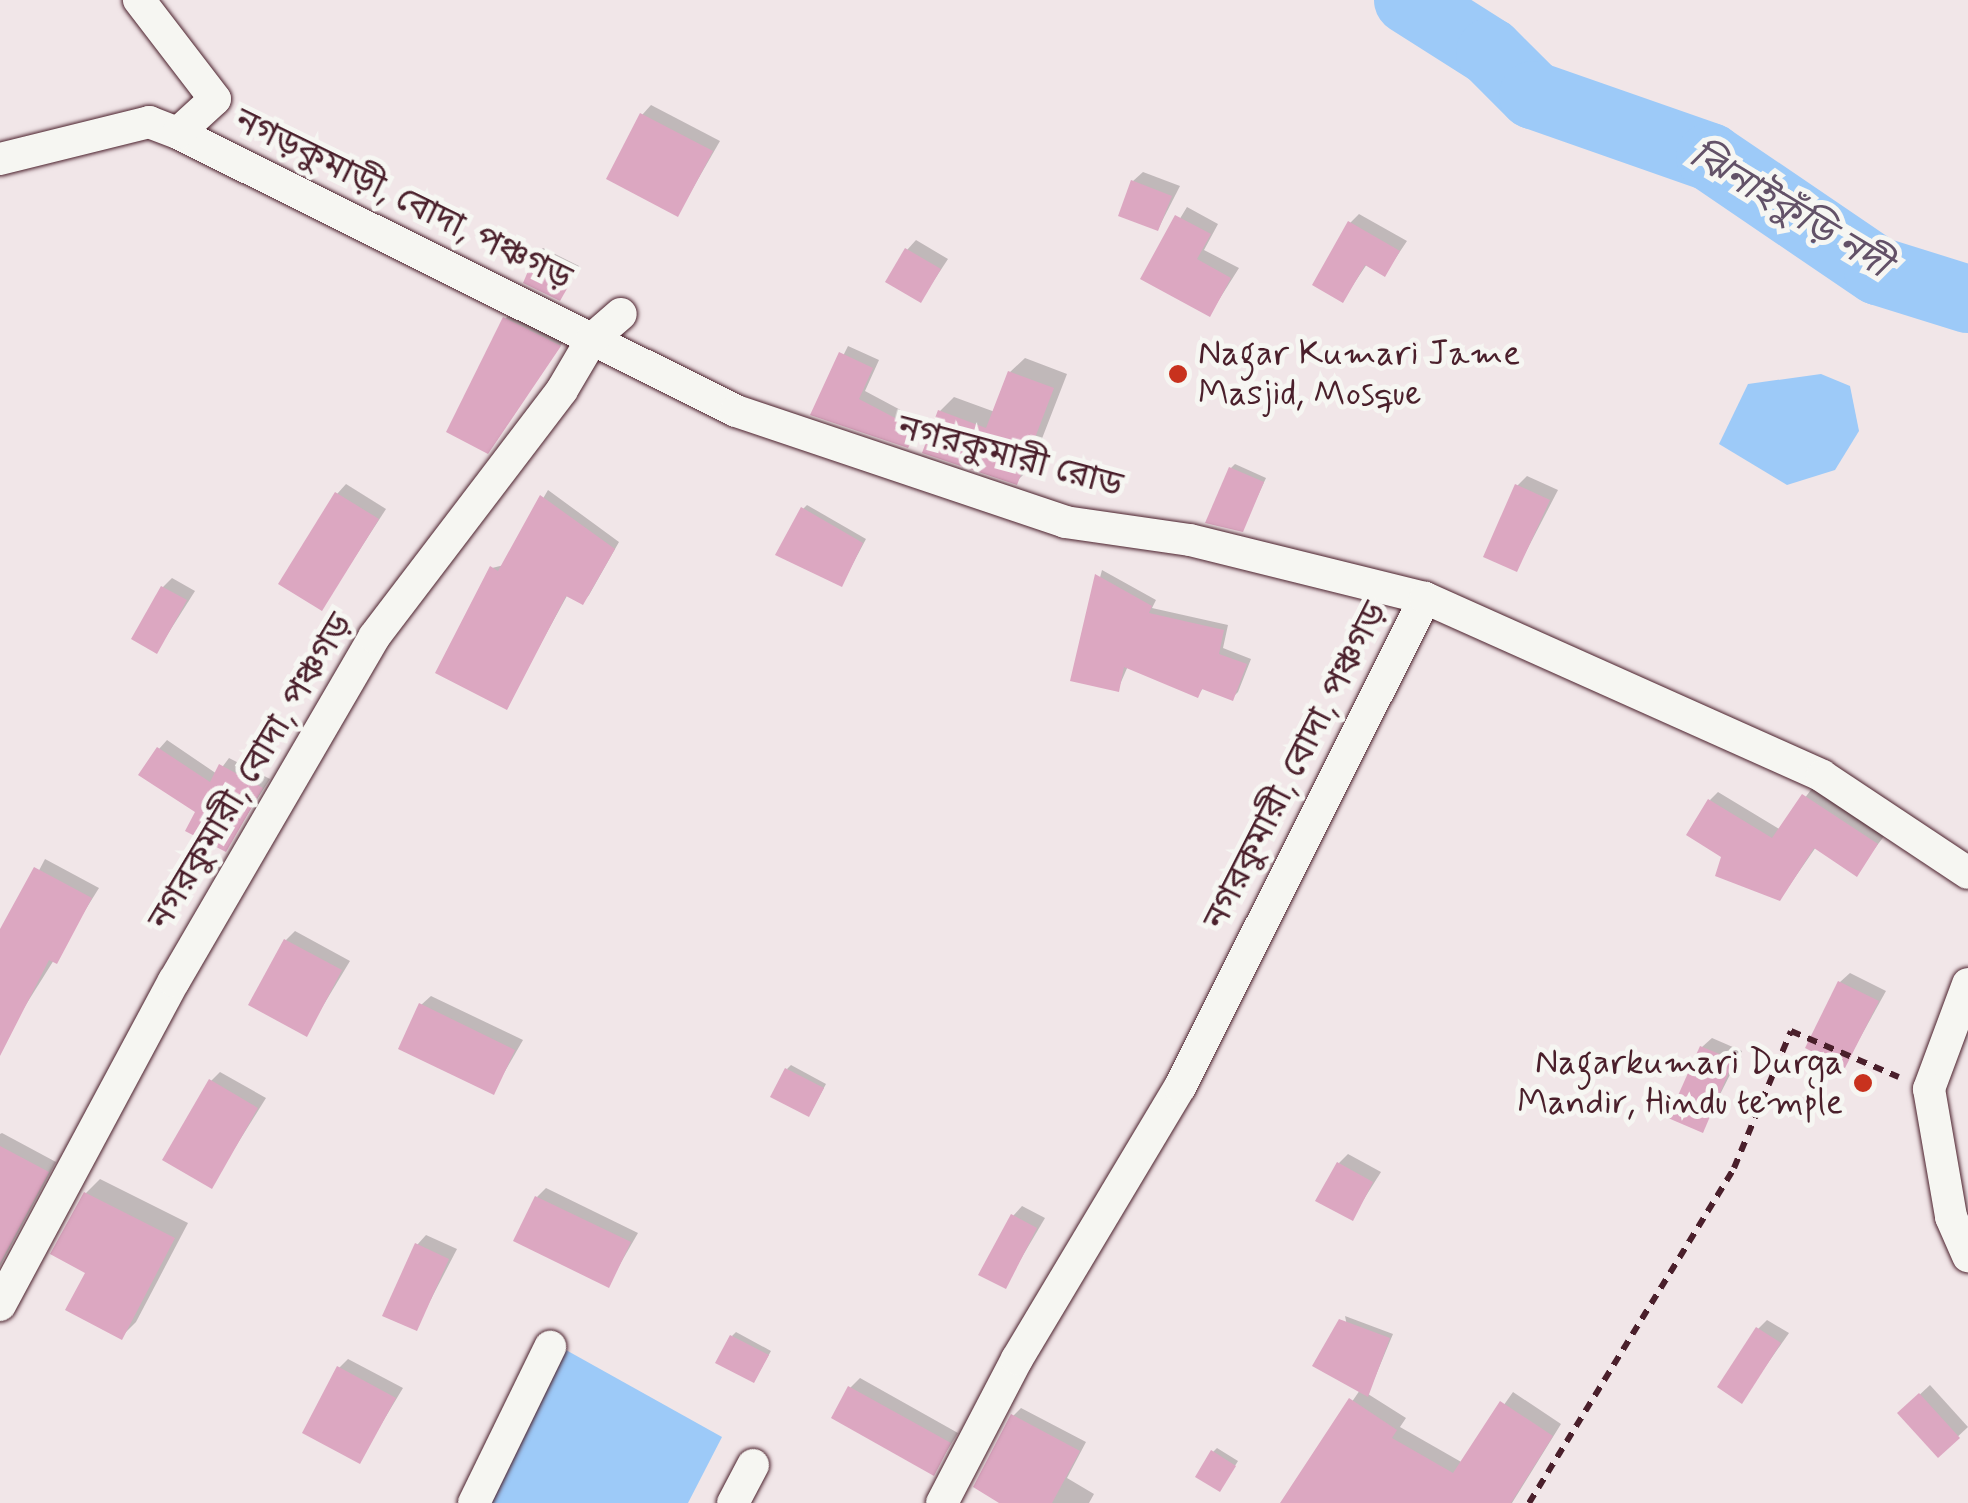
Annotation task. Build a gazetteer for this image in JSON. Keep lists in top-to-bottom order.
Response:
{
  "streets": {
    "street": ["নগড়কুমাড়ী, বোদা, পঞ্চগড়", "নগরকুমারী রোড", "নগরকুমারী, বোদা, পঞ্চগড়"]
  },
  "crossings": [
    ["নগড়কুমাড়ী, বোদা, পঞ্চগড়", "নগরকুমারী রোড"],
    ["নগড়কুমাড়ী, বোদা, পঞ্চগড়", "নগরকুমারী, বোদা, পঞ্চগড়"],
    ["নগরকুমারী রোড", "নগরকুমারী, বোদা, পঞ্চগড়"]
  ],
  "water": ["ঝিনাইকুঁড়ি নদী"],
  "places": ["Nagar Kumari Jame Masjid, Mosque", "Nagarkumari Durga Mandir, Hindu temple"]
}
